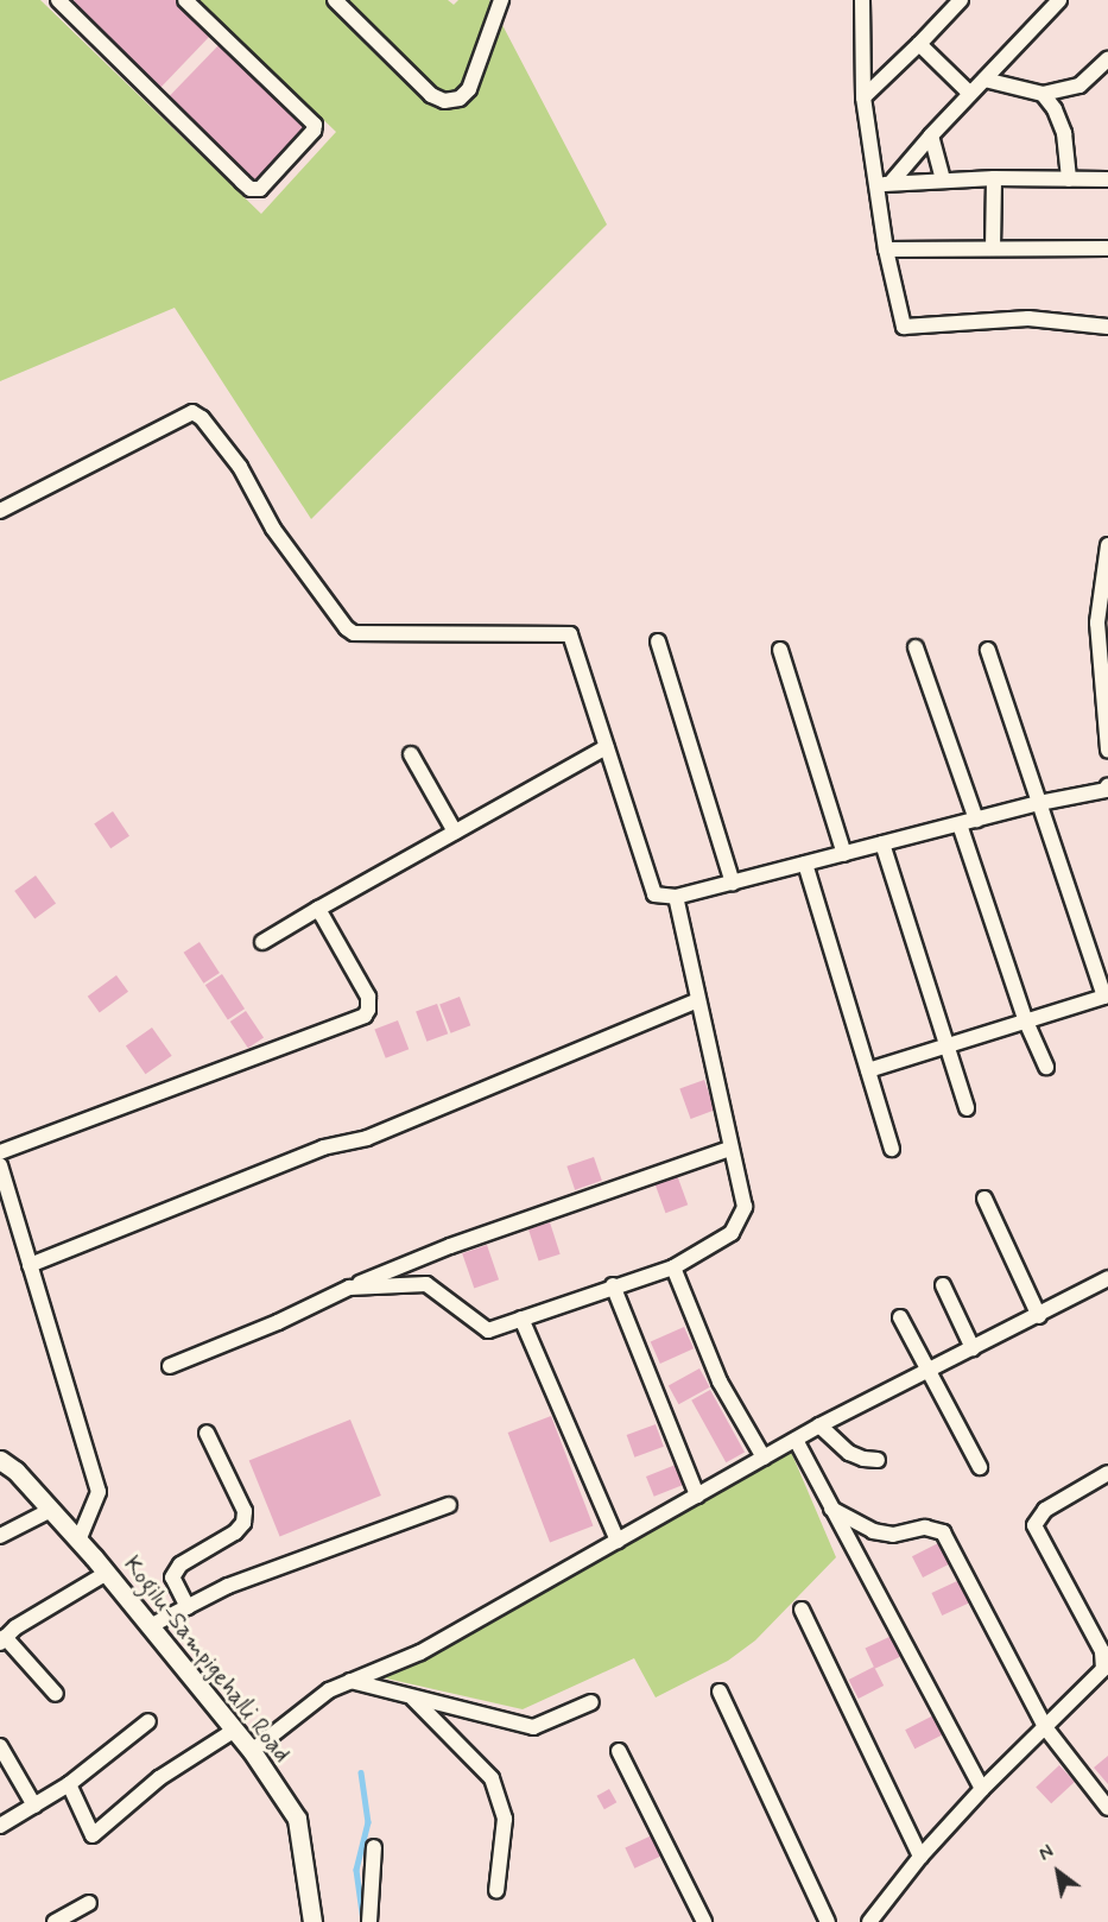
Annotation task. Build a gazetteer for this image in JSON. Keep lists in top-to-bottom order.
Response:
{
  "streets": {
    "street": ["Kogilu-Sampigehalli Road"]
  },
  "north": "top left"
}
